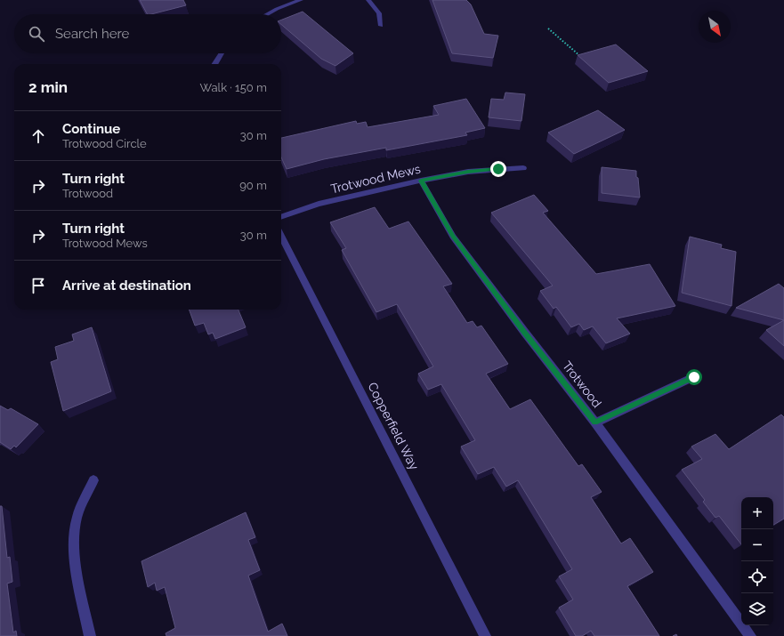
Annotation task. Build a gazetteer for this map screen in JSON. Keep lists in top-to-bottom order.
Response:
{
  "streets": {
    "street": ["Trotwood Mews", "Trotwood", "Copperfield Way"]
  },
  "crossings": [
    ["Trotwood Mews", "Trotwood"]
  ],
  "north": "bottom right",
  "page": {
    "search": "Search here",
    "heading": ["2 min", "Walk · 150 m"],
    "list": [
      ["Continue", "Trotwood Circle", "30 m"],
      ["Turn right", "Trotwood", "90 m"],
      ["Turn right", "Trotwood Mews", "30 m"],
      "Arrive at destination"
    ],
    "map_buttons": ["+", "−"]
  }
}
